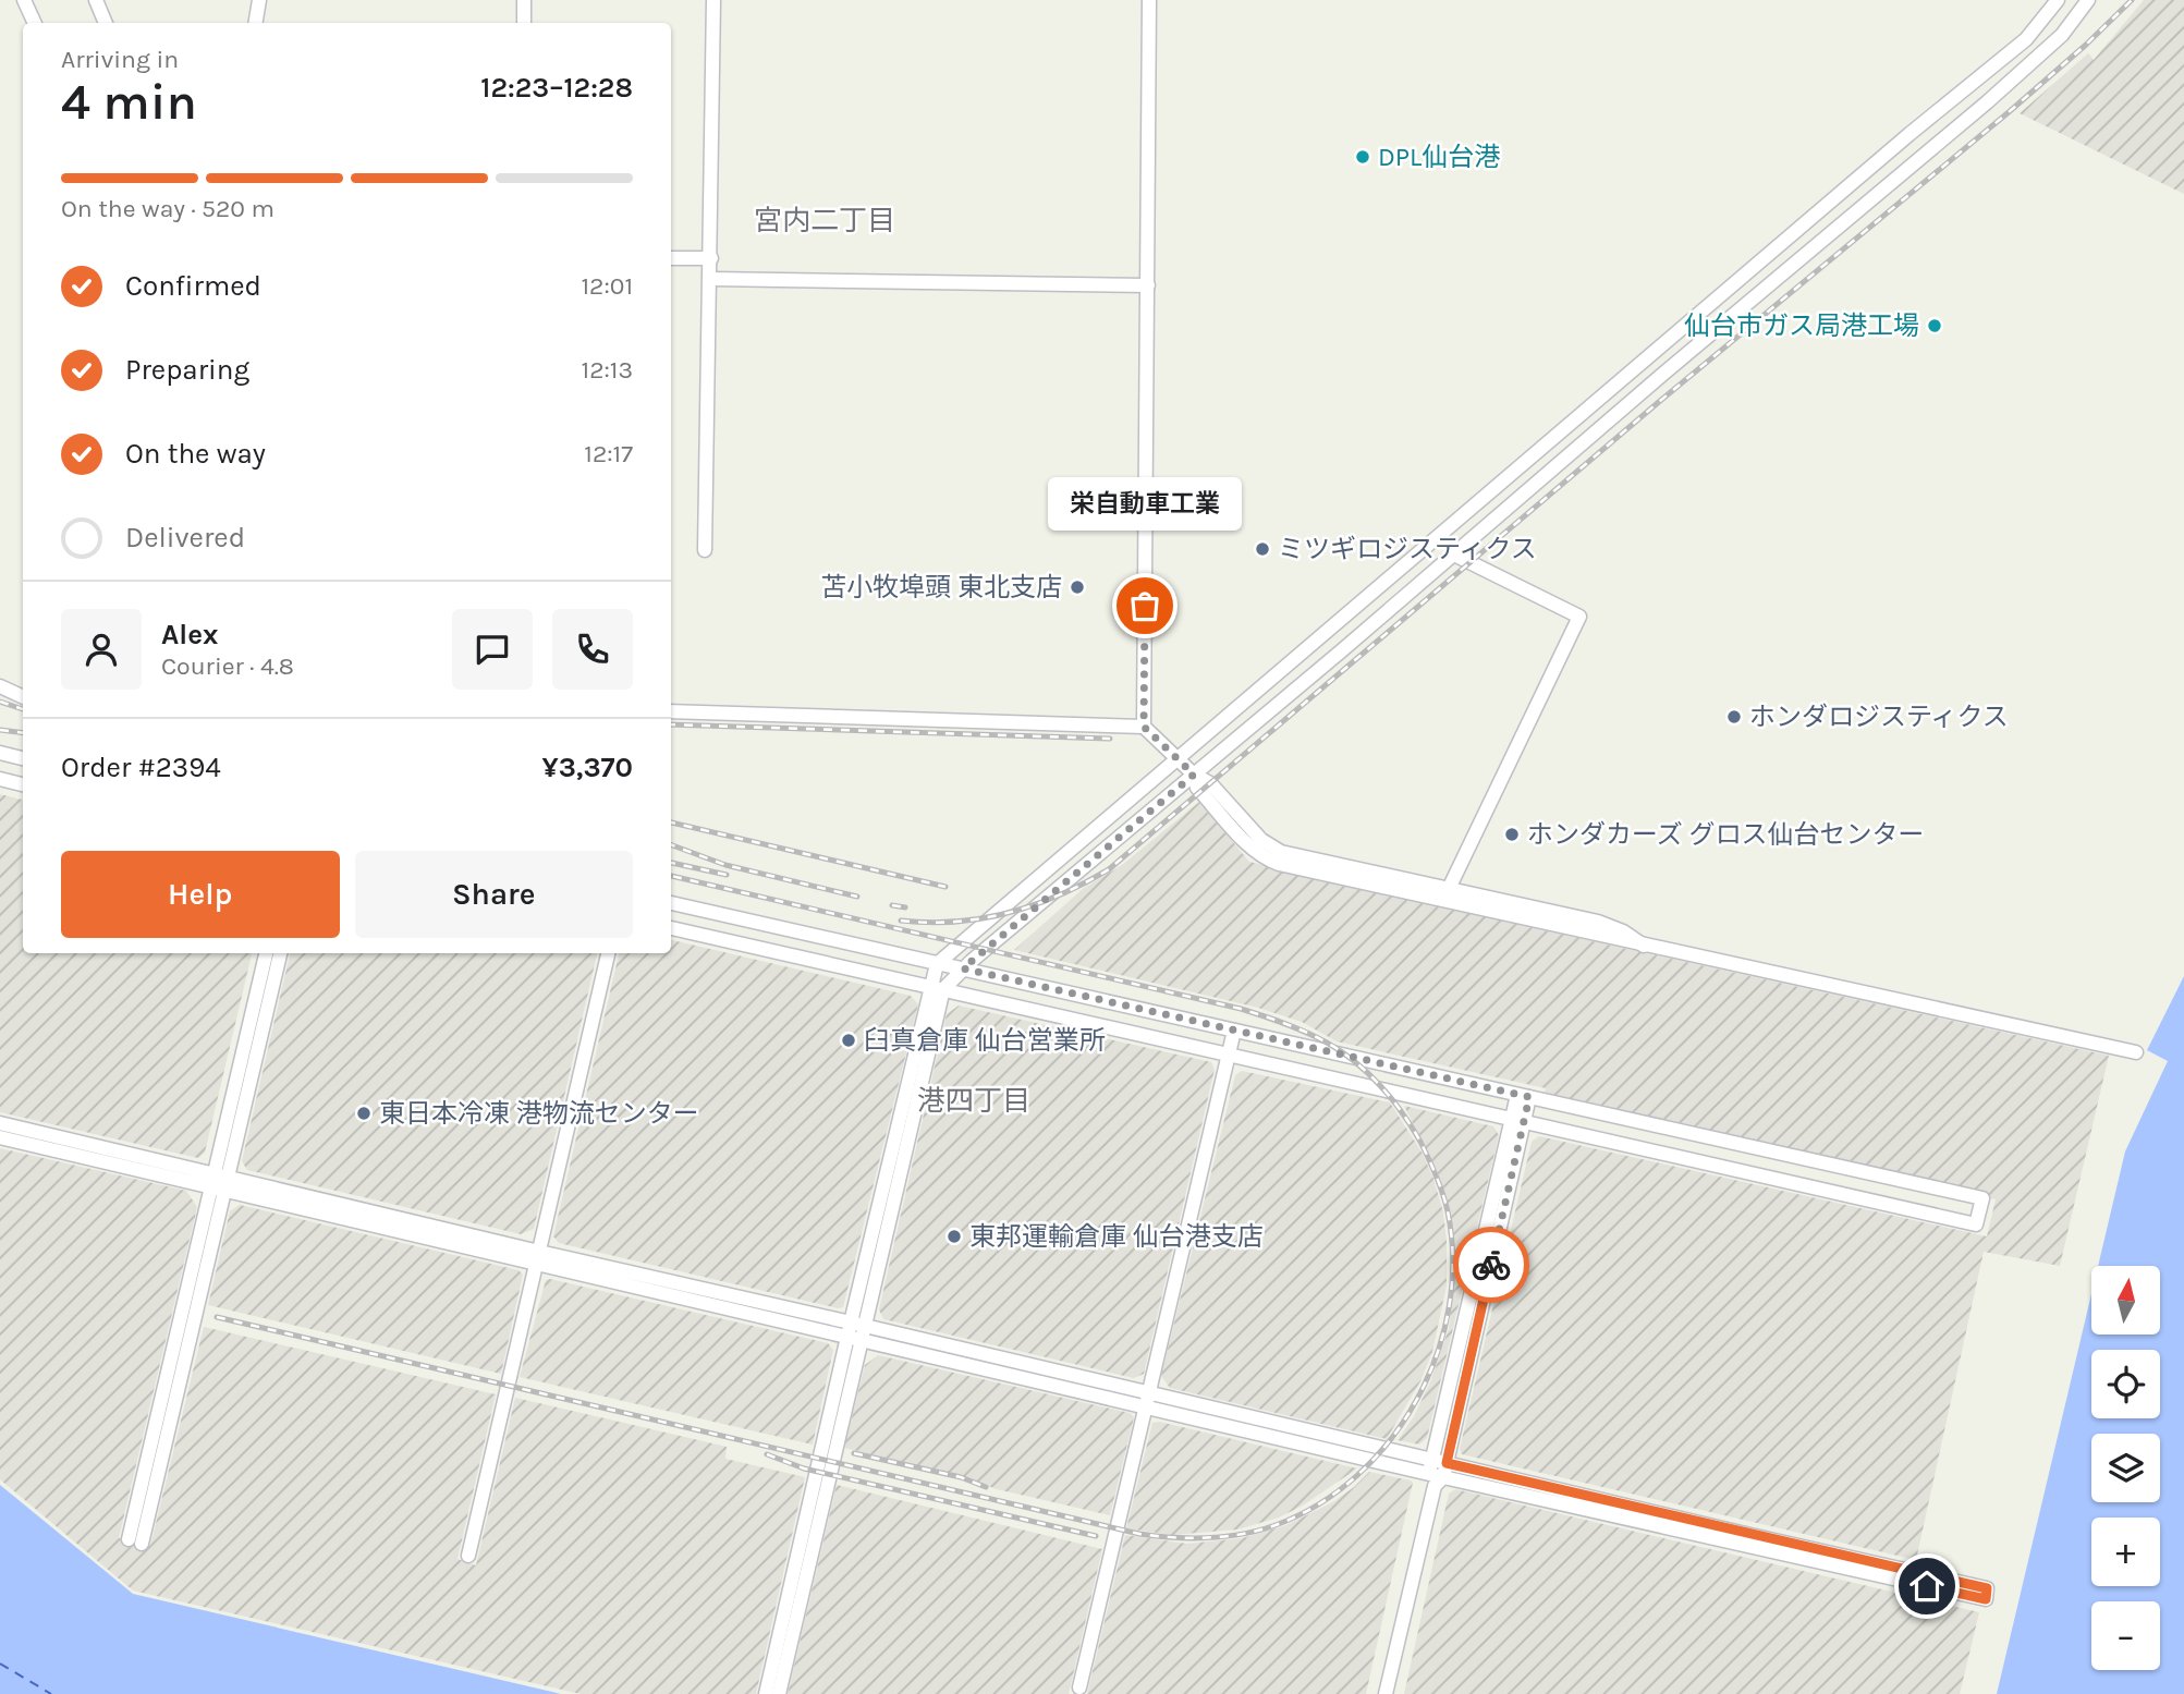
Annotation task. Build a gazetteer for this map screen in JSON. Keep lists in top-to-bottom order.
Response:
{
  "districts": ["宮内二丁目", "港四丁目"],
  "places": [
    "DPL仙台港",
    "仙台市ガス局港工場",
    "ミツギロジスティクス",
    "苫小牧埠頭 東北支店",
    "栄自動車工業",
    "ホンダロジスティクス",
    "ホンダカーズ グロス仙台センター",
    "臼真倉庫 仙台営業所",
    "東日本冷凍 港物流センター",
    "東邦運輸倉庫 仙台港支店"
  ],
  "north": "top",
  "page": {
    "heading": ["4 min", "Arriving in", "12:23–12:28"],
    "panel": [
      "Alex",
      "Courier · 4.8",
      "Order #2394",
      "¥3,370"
    ],
    "bar": "On the way · 520 m",
    "list": [
      ["Confirmed", "12:01"],
      ["Preparing", "12:13"],
      ["On the way", "12:17"],
      "Delivered"
    ],
    "bubble": "栄自動車工業",
    "buttons": ["Help", "Share"],
    "map_buttons": ["+", "−"]
  }
}
